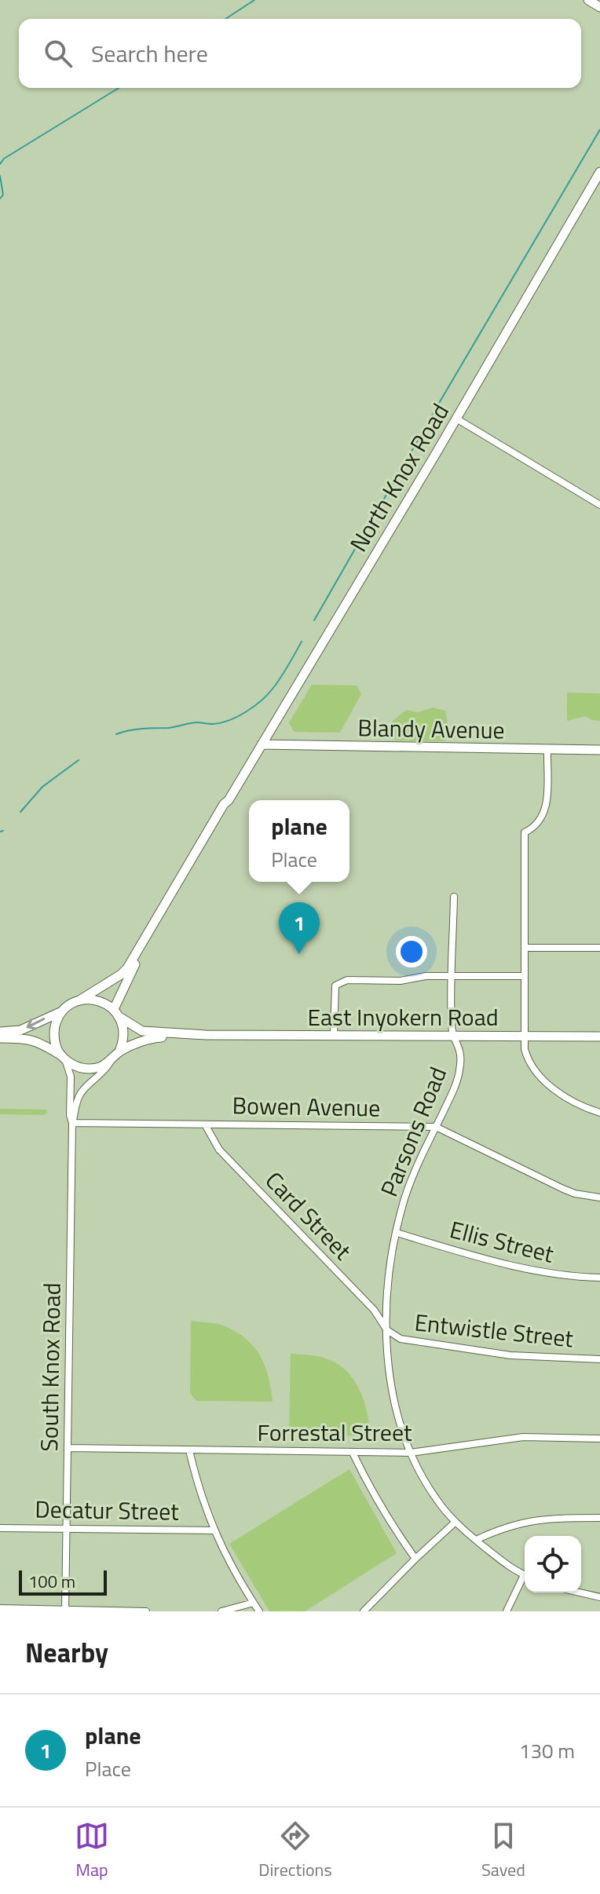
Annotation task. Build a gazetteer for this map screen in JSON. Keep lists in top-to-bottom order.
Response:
{
  "streets": {
    "street": [
      "North Knox Road",
      "Blandy Avenue",
      "East Inyokern Road",
      "Bowen Avenue",
      "Parsons Road",
      "Card Street",
      "Ellis Street",
      "Entwistle Street",
      "South Knox Road",
      "Forrestal Street",
      "Decatur Street"
    ]
  },
  "crossings": [
    ["North Knox Road", "Blandy Avenue"],
    ["North Knox Road", "East Inyokern Road"],
    ["North Knox Road", "South Knox Road"],
    ["East Inyokern Road", "Parsons Road"],
    ["East Inyokern Road", "South Knox Road"],
    ["Bowen Avenue", "Parsons Road"],
    ["Bowen Avenue", "Card Street"],
    ["Bowen Avenue", "South Knox Road"],
    ["Parsons Road", "Card Street"],
    ["Parsons Road", "Ellis Street"],
    ["Parsons Road", "Entwistle Street"],
    ["Parsons Road", "Forrestal Street"],
    ["Card Street", "Entwistle Street"],
    ["South Knox Road", "Forrestal Street"],
    ["South Knox Road", "Decatur Street"]
  ],
  "scale_bar": "100 m",
  "page": {
    "search": "Search here",
    "popup": ["plane", "Place"],
    "pins": "1",
    "scale": "100 m",
    "heading": "Nearby",
    "list": [
      {
        "mark": "1",
        "name": "plane",
        "note": "Place",
        "value": "130 m"
      }
    ],
    "nav": ["Map", "Directions", "Saved"]
  }
}
